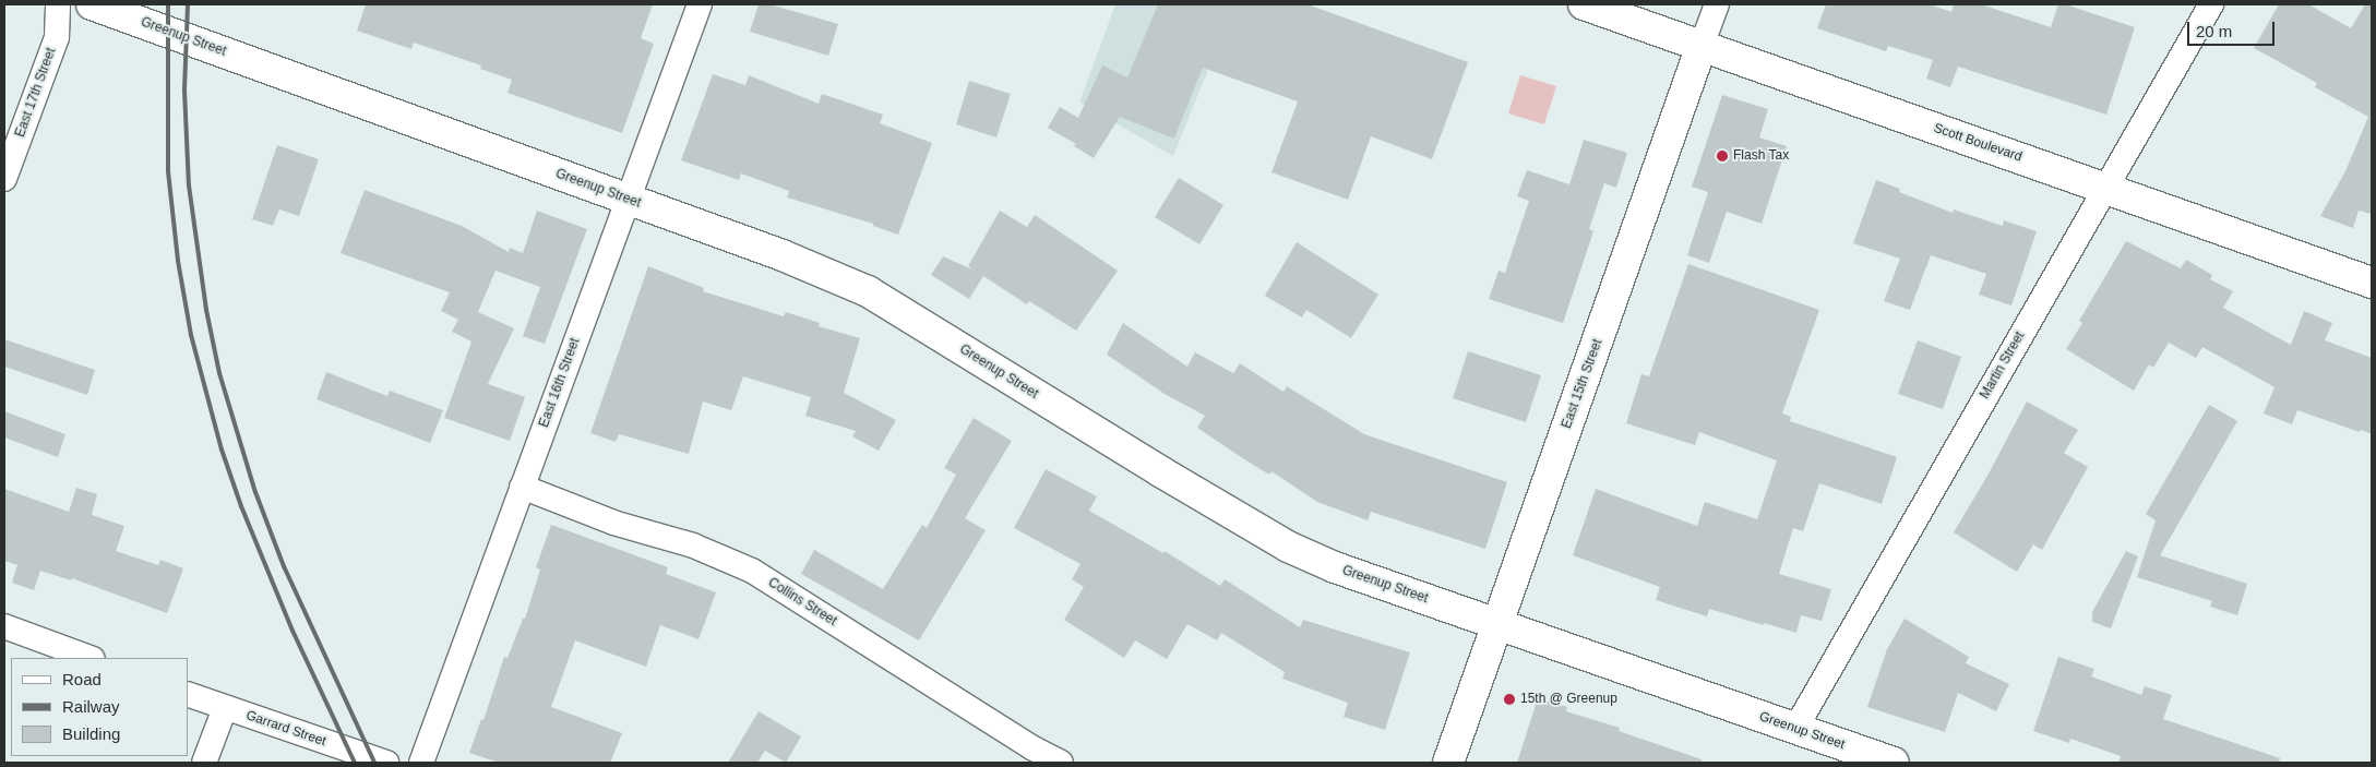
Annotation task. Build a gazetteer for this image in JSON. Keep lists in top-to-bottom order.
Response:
{
  "streets": {
    "main road": ["Greenup Street", "Scott Boulevard", "East 15th Street"],
    "street": [
      "East 17th Street",
      "Martin Street",
      "East 16th Street",
      "Collins Street",
      "Garrard Street"
    ]
  },
  "crossings": [
    ["Greenup Street", "Martin Street"],
    ["Greenup Street", "East 16th Street"],
    ["Greenup Street", "East 15th Street"],
    ["Scott Boulevard", "Martin Street"],
    ["Scott Boulevard", "East 15th Street"],
    ["East 16th Street", "Collins Street"]
  ],
  "places": ["Flash Tax", "15th @ Greenup"],
  "legend": ["Road", "Railway", "Building"],
  "scale_bar": "20 m"
}
